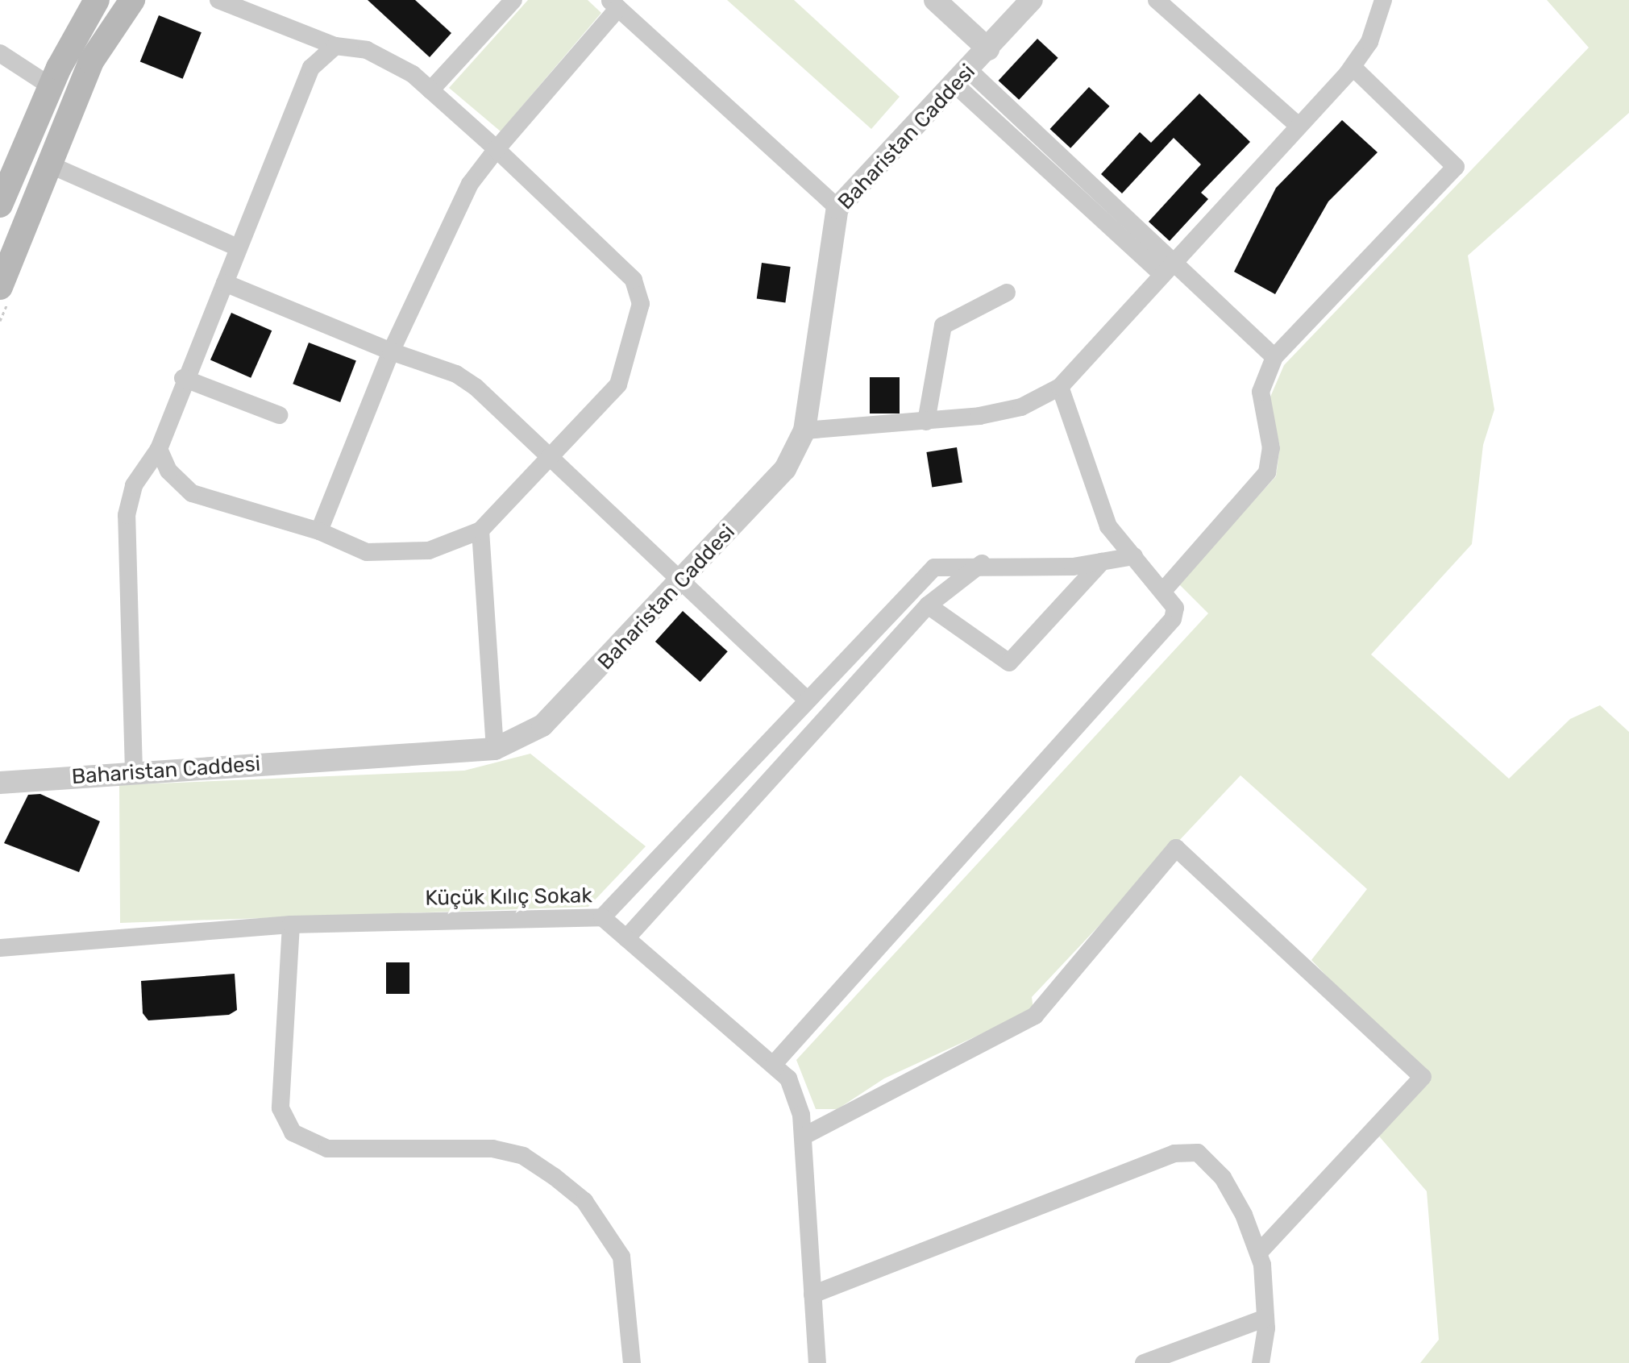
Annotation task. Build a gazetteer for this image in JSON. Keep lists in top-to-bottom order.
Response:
{
  "streets": {
    "street": ["Baharistan Caddesi", "Küçük Kılıç Sokak"]
  }
}
